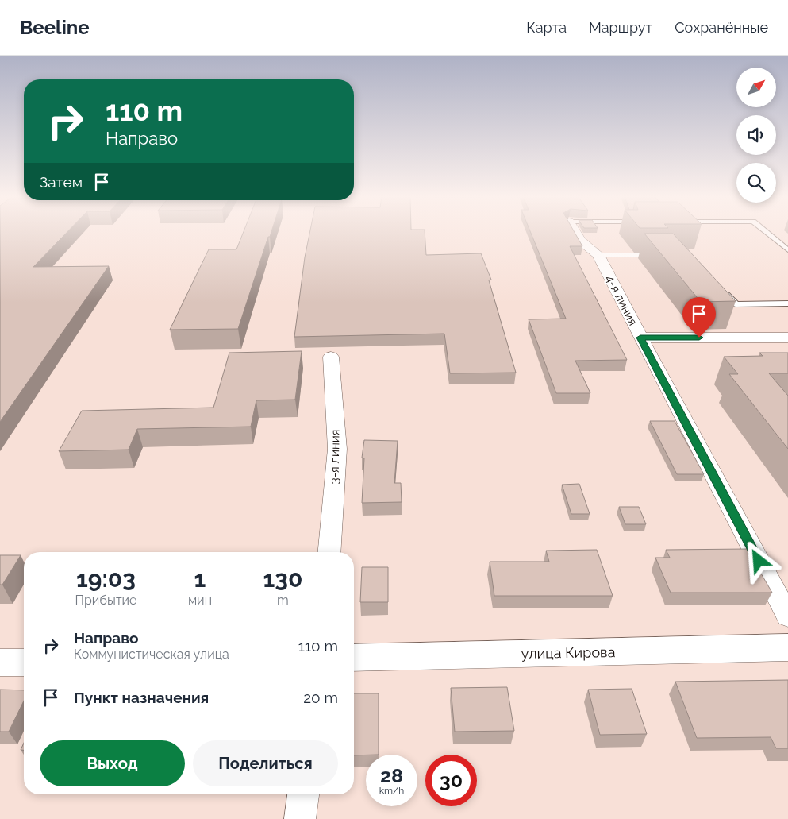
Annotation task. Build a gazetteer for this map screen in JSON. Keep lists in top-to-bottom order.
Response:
{
  "streets": {
    "street": ["4-я линия", "3-я линия", "улица Кирова"]
  },
  "north": "top right",
  "page": {
    "header": "Beeline",
    "nav": ["Карта", "Маршрут", "Сохранённые"],
    "turn": ["110 m", "Направо"],
    "then": "Затем",
    "eta": [
      "19:03",
      "Прибытие",
      "1",
      "мин",
      "130",
      "m"
    ],
    "list": [
      {
        "name": "Направо",
        "note": "Коммунистическая улица",
        "value": "110 m"
      },
      {
        "name": "Пункт назначения",
        "value": "20 m"
      }
    ],
    "buttons": ["Выход", "Поделиться"],
    "speed": "28 km/h",
    "limit": "30"
  }
}
